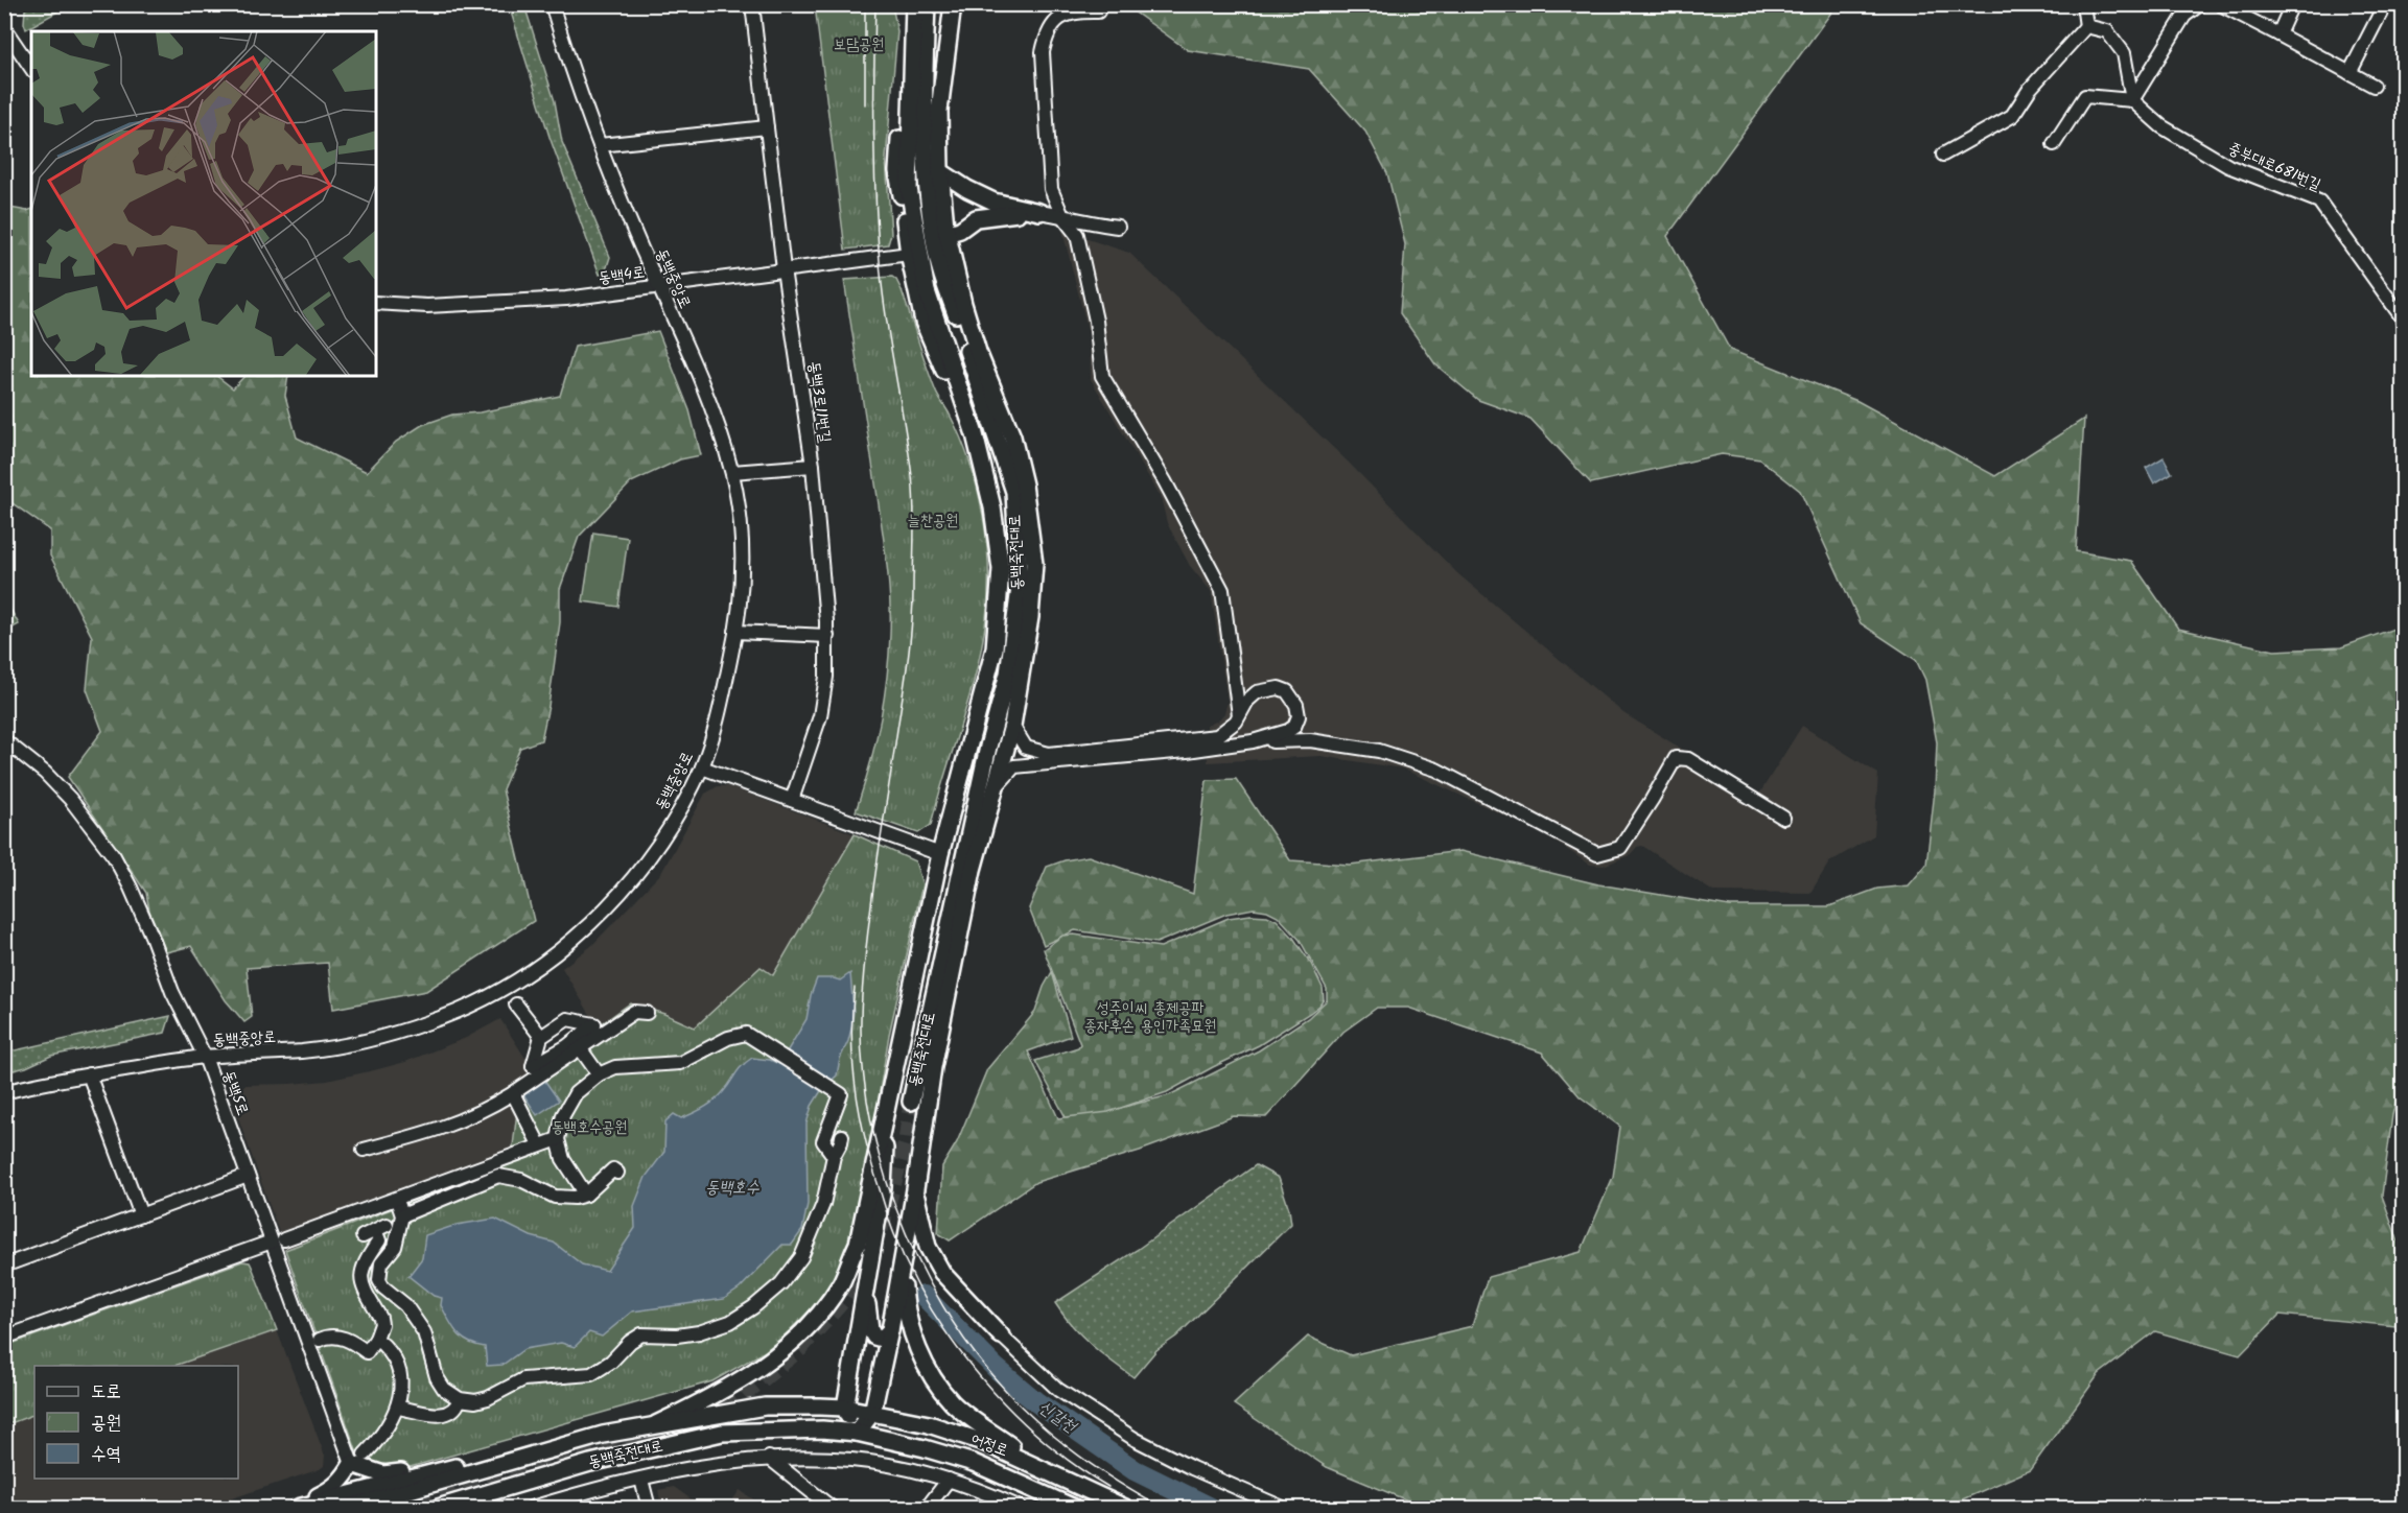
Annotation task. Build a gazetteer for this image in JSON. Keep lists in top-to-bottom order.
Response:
{
  "streets": {
    "main road": ["동백죽전대로", "어정로"],
    "street": [
      "중부대로681번길",
      "동백4로",
      "동백중앙로",
      "동백3로11번길",
      "동백5로"
    ]
  },
  "crossings": [
    ["동백4로", "동백중앙로"],
    ["동백4로", "동백3로11번길"],
    ["동백중앙로", "동백5로"],
    ["동백죽전대로", "어정로"]
  ],
  "water": ["동백호수", "신갈천"],
  "parks": [
    "보담공원",
    "늘찬공원",
    "성주이씨 총제공파 종자후손 용인가족묘원",
    "동백호수공원"
  ],
  "legend": ["도로", "공원", "수역"]
}
